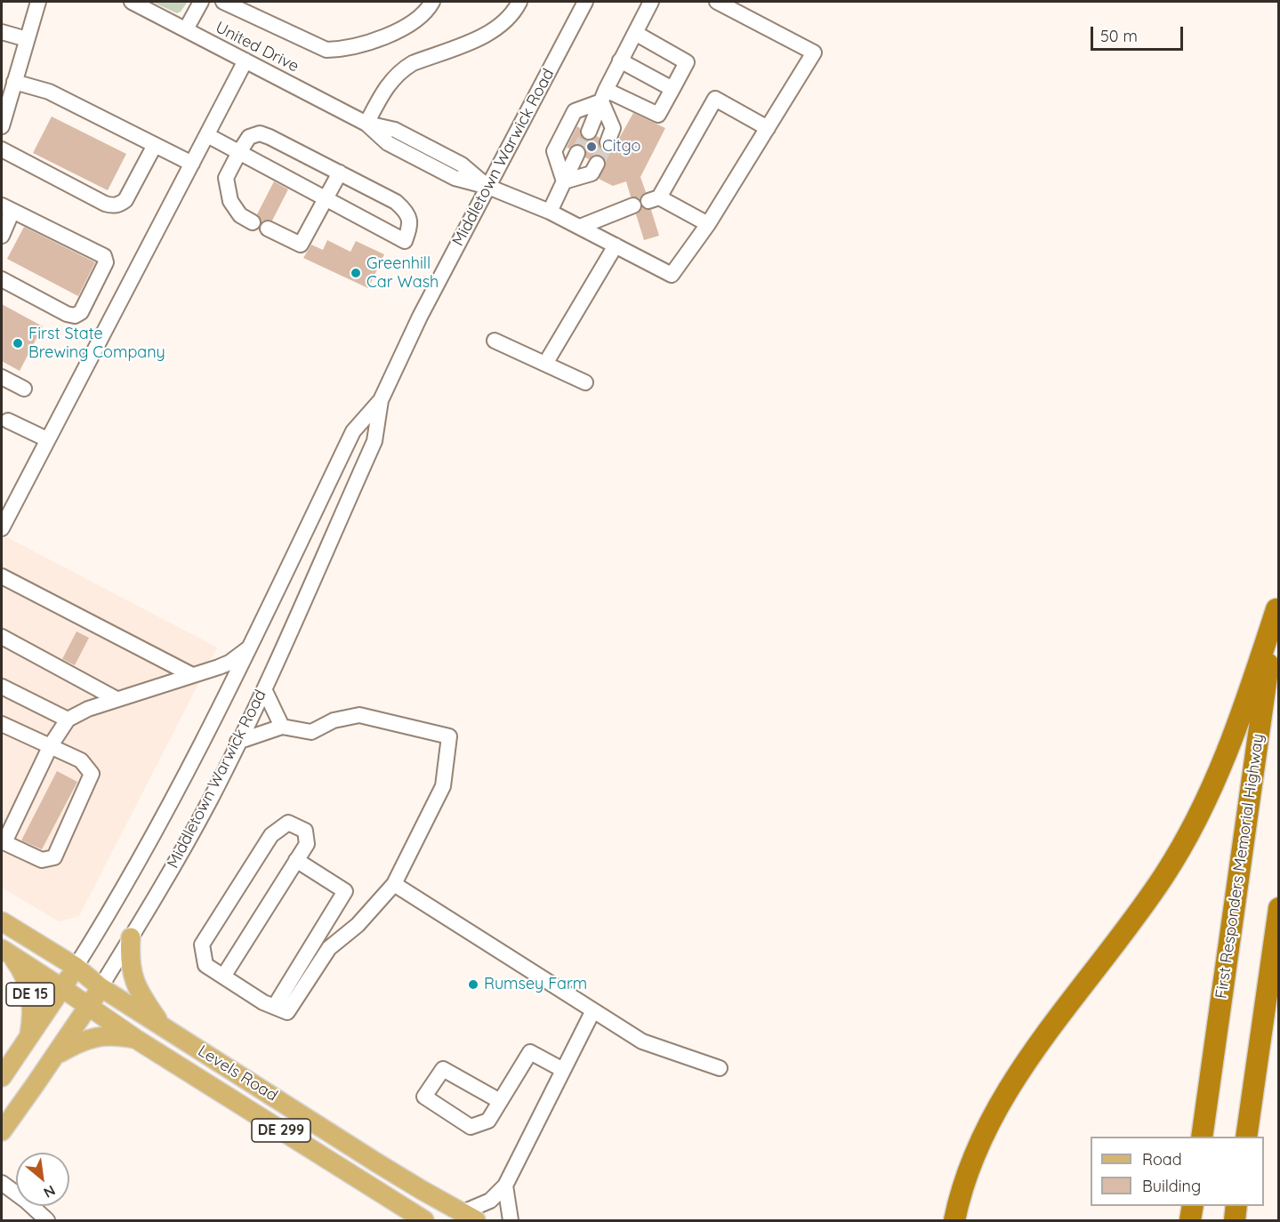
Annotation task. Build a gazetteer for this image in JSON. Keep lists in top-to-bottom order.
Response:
{
  "streets": {
    "highway": ["First Responders Memorial Highway"],
    "main road": [
      "Middletown Warwick Road",
      "DE 15",
      "Levels Road",
      "DE 299"
    ],
    "street": ["United Drive"]
  },
  "crossings": [
    ["United Drive", "Middletown Warwick Road"],
    ["Middletown Warwick Road", "DE 15"],
    ["Middletown Warwick Road", "Levels Road"],
    ["Middletown Warwick Road", "DE 299"],
    ["DE 15", "Levels Road"],
    ["Levels Road", "DE 299"]
  ],
  "places": [
    "Citgo",
    "Greenhill Car Wash",
    "First State Brewing Company",
    "Rumsey Farm"
  ],
  "legend": ["Road", "Building"],
  "scale_bar": "50 m",
  "north": "bottom right"
}
